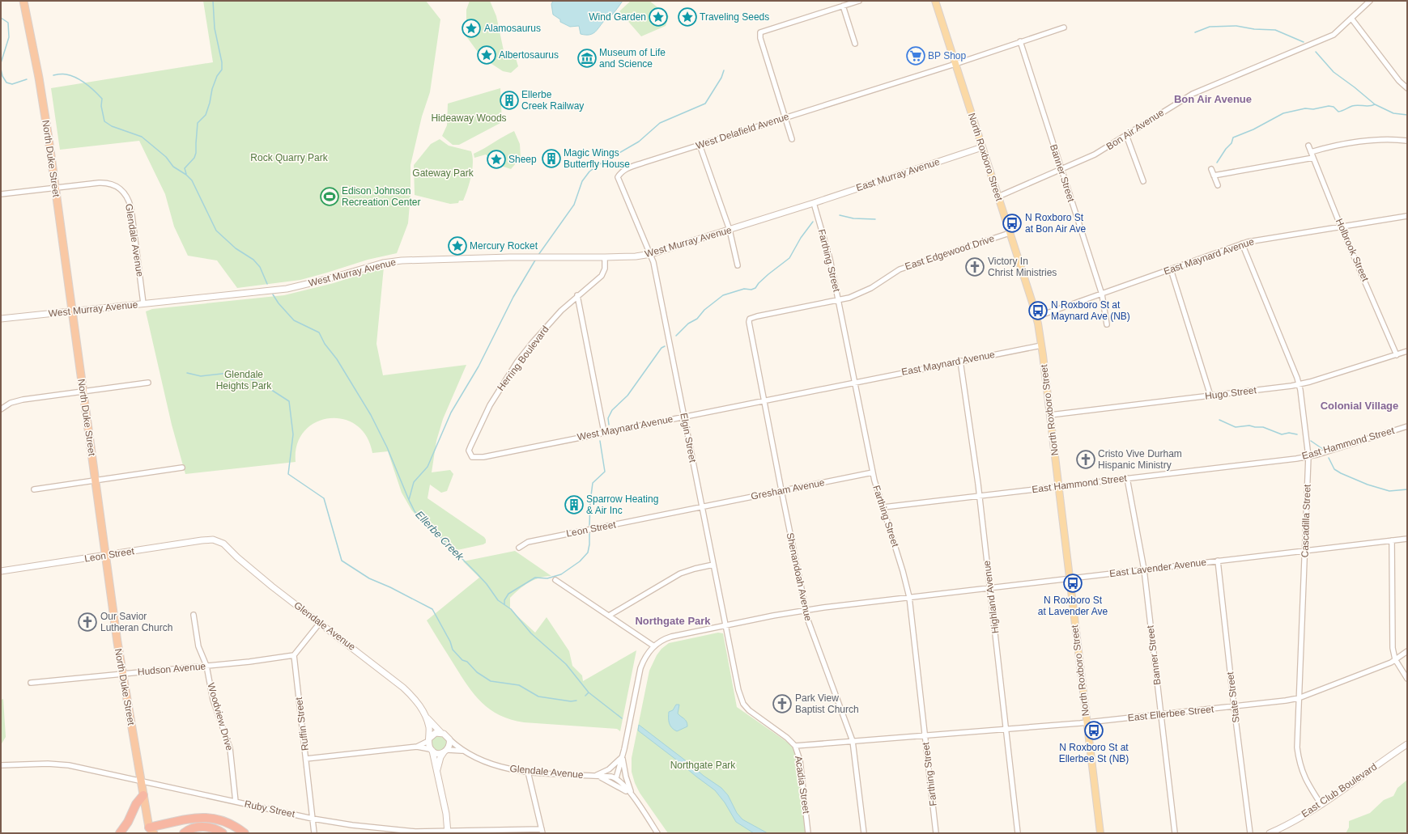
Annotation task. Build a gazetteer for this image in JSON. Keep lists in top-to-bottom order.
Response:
{
  "streets": {
    "highway": ["North Duke Street"],
    "main road": ["North Roxboro Street"],
    "street": [
      "Bon Air Avenue",
      "West Delafield Avenue",
      "Banner Street",
      "East Murray Avenue",
      "Glendale Avenue",
      "West Murray Avenue",
      "Holbrook Street",
      "East Edgewood Drive",
      "East Maynard Avenue",
      "Farthing Street",
      "Herring Boulevard",
      "Hugo Street",
      "West Maynard Avenue",
      "Elgin Street",
      "East Hammond Street",
      "Gresham Avenue",
      "Cascadilla Street",
      "Leon Street",
      "East Lavender Avenue",
      "Shenandoah Avenue",
      "Highland Avenue",
      "Hudson Avenue",
      "State Street",
      "East Ellerbee Street",
      "Woodview Drive",
      "Ruffin Street",
      "Acadia Street",
      "East Club Boulevard",
      "Ruby Street"
    ]
  },
  "crossings": [
    ["Bon Air Avenue", "North Roxboro Street"],
    ["Bon Air Avenue", "Banner Street"],
    ["West Delafield Avenue", "North Roxboro Street"],
    ["West Delafield Avenue", "Banner Street"],
    ["West Delafield Avenue", "Elgin Street"],
    ["North Roxboro Street", "East Murray Avenue"],
    ["North Roxboro Street", "East Edgewood Drive"],
    ["North Roxboro Street", "East Maynard Avenue"],
    ["North Roxboro Street", "Hugo Street"],
    ["North Roxboro Street", "East Hammond Street"],
    ["North Roxboro Street", "East Lavender Avenue"],
    ["North Roxboro Street", "East Ellerbee Street"],
    ["North Duke Street", "Glendale Avenue"],
    ["North Duke Street", "West Murray Avenue"],
    ["North Duke Street", "Leon Street"],
    ["North Duke Street", "Hudson Avenue"],
    ["North Duke Street", "Ruby Street"],
    ["Banner Street", "East Maynard Avenue"],
    ["Banner Street", "East Hammond Street"],
    ["Banner Street", "East Lavender Avenue"],
    ["Banner Street", "East Ellerbee Street"],
    ["East Murray Avenue", "West Murray Avenue"],
    ["East Murray Avenue", "Farthing Street"],
    ["Glendale Avenue", "West Murray Avenue"],
    ["Glendale Avenue", "Leon Street"],
    ["West Murray Avenue", "Farthing Street"],
    ["West Murray Avenue", "Herring Boulevard"],
    ["West Murray Avenue", "Elgin Street"],
    ["Holbrook Street", "East Maynard Avenue"],
    ["Holbrook Street", "Hugo Street"],
    ["East Edgewood Drive", "Farthing Street"],
    ["East Edgewood Drive", "Shenandoah Avenue"],
    ["East Maynard Avenue", "Farthing Street"],
    ["East Maynard Avenue", "West Maynard Avenue"],
    ["East Maynard Avenue", "Cascadilla Street"],
    ["East Maynard Avenue", "Highland Avenue"],
    ["Farthing Street", "West Maynard Avenue"],
    ["Farthing Street", "East Hammond Street"],
    ["Farthing Street", "Gresham Avenue"],
    ["Farthing Street", "East Lavender Avenue"],
    ["Farthing Street", "East Ellerbee Street"],
    ["Herring Boulevard", "West Maynard Avenue"],
    ["Hugo Street", "Cascadilla Street"],
    ["West Maynard Avenue", "Elgin Street"],
    ["West Maynard Avenue", "Shenandoah Avenue"],
    ["Elgin Street", "Gresham Avenue"],
    ["Elgin Street", "Leon Street"],
    ["Elgin Street", "East Lavender Avenue"],
    ["Elgin Street", "Acadia Street"],
    ["East Hammond Street", "Cascadilla Street"],
    ["East Hammond Street", "Highland Avenue"],
    ["Gresham Avenue", "Leon Street"],
    ["Gresham Avenue", "Shenandoah Avenue"],
    ["Cascadilla Street", "East Lavender Avenue"],
    ["Cascadilla Street", "East Ellerbee Street"],
    ["Cascadilla Street", "East Club Boulevard"],
    ["East Lavender Avenue", "Shenandoah Avenue"],
    ["East Lavender Avenue", "Highland Avenue"],
    ["East Lavender Avenue", "State Street"],
    ["Shenandoah Avenue", "East Ellerbee Street"],
    ["Highland Avenue", "East Ellerbee Street"],
    ["Hudson Avenue", "Woodview Drive"],
    ["Hudson Avenue", "Ruffin Street"],
    ["State Street", "East Ellerbee Street"],
    ["East Ellerbee Street", "Acadia Street"],
    ["Woodview Drive", "Ruby Street"],
    ["Ruffin Street", "Ruby Street"]
  ],
  "districts": ["Bon Air Avenue", "Colonial Village", "Northgate Park"],
  "water": ["Ellerbe Creek"],
  "parks": [
    "Hideaway Woods",
    "Rock Quarry Park",
    "Gateway Park",
    "Glendale Heights Park",
    "Northgate Park"
  ],
  "places": {
    "place": [
      "Wind Garden",
      "Traveling Seeds",
      "Alamosaurus",
      "Albertosaurus",
      "Sheep",
      "Mercury Rocket"
    ],
    "supermarket": ["BP Shop"],
    "museum": ["Museum of Life and Science"],
    "building": ["Ellerbe Creek Railway", "Magic Wings Butterfly House", "Sparrow Heating & Air Inc"],
    "sports": ["Edison Johnson Recreation Center"],
    "bus stop": [
      "N Roxboro St at Bon Air Ave",
      "N Roxboro St at Maynard Ave (NB)",
      "N Roxboro St at Lavender Ave",
      "N Roxboro St at Ellerbee St (NB)"
    ],
    "church": [
      "Victory In Christ Ministries",
      "Cristo Vive Durham Hispanic Ministry",
      "Our Savior Lutheran Church",
      "Park View Baptist Church"
    ]
  }
}
